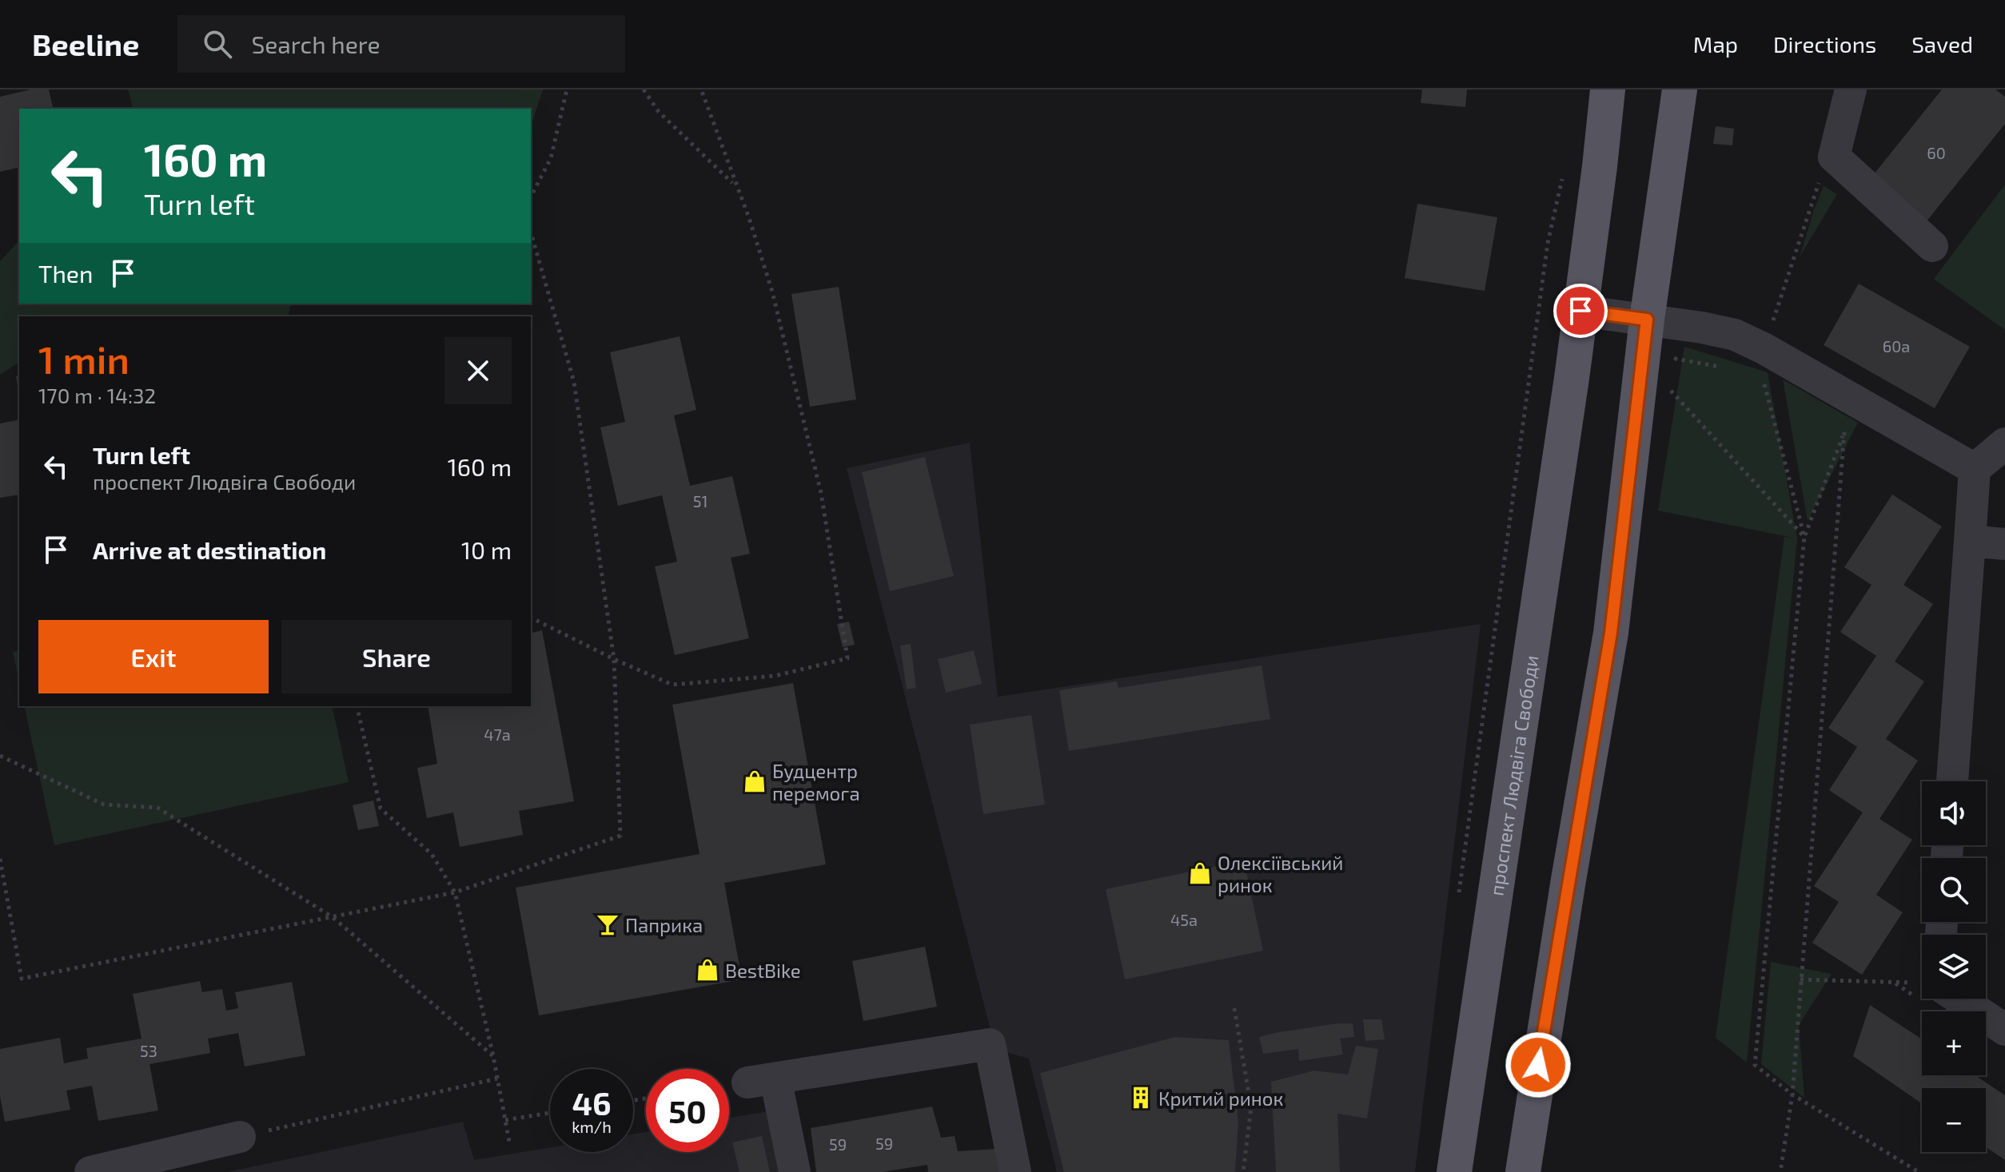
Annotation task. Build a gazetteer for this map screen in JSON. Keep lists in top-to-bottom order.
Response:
{
  "streets": {
    "main road": ["проспект Людвіга Свободи"]
  },
  "places": {
    "shop": ["Будцентр перемога", "Олексіївський ринок", "BestBike"],
    "bar": ["Паприка"],
    "building": ["Критий ринок"]
  },
  "house_numbers": [
    "60",
    "60а",
    "51",
    "47а",
    "45а",
    "53",
    "59",
    "59"
  ],
  "page": {
    "header": "Beeline",
    "search": "Search here",
    "nav": ["Map", "Directions", "Saved"],
    "turn": ["160 m", "Turn left"],
    "then": "Then",
    "heading": ["1 min", "170 m · 14:32"],
    "list": [
      {
        "name": "Turn left",
        "note": "проспект Людвіга Свободи",
        "value": "160 m"
      },
      {
        "name": "Arrive at destination",
        "value": "10 m"
      }
    ],
    "buttons": ["Exit", "Share"],
    "map_buttons": ["+", "−"],
    "speed": "46 km/h",
    "limit": "50"
  }
}
